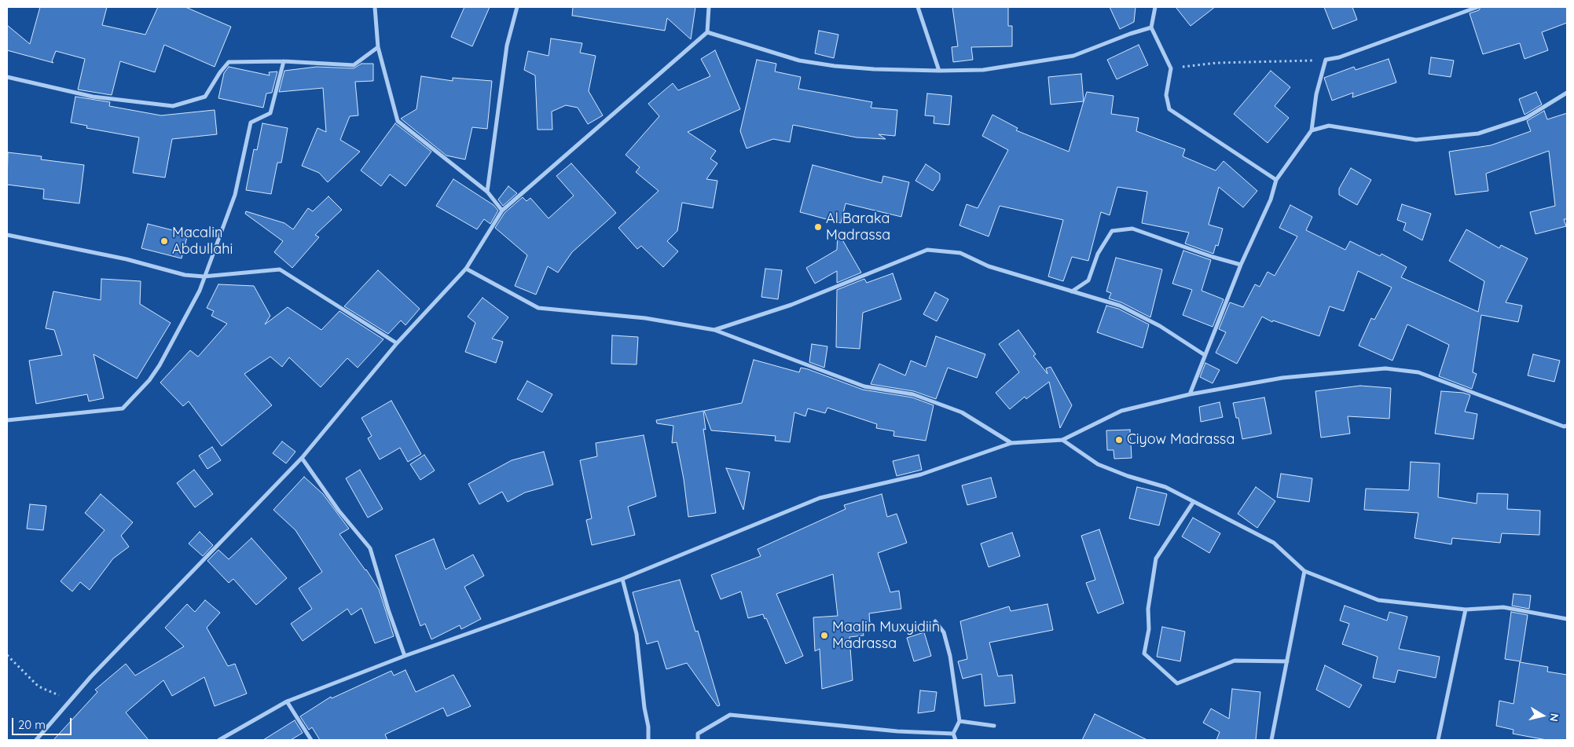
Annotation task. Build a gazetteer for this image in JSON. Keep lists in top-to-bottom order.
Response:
{
  "places": [
    "Al Baraka Madrassa",
    "Macalin Abdullahi",
    "Ciyow Madrassa",
    "Maalin Muxyidiin Madrassa"
  ],
  "scale_bar": "20 m",
  "north": "right"
}
